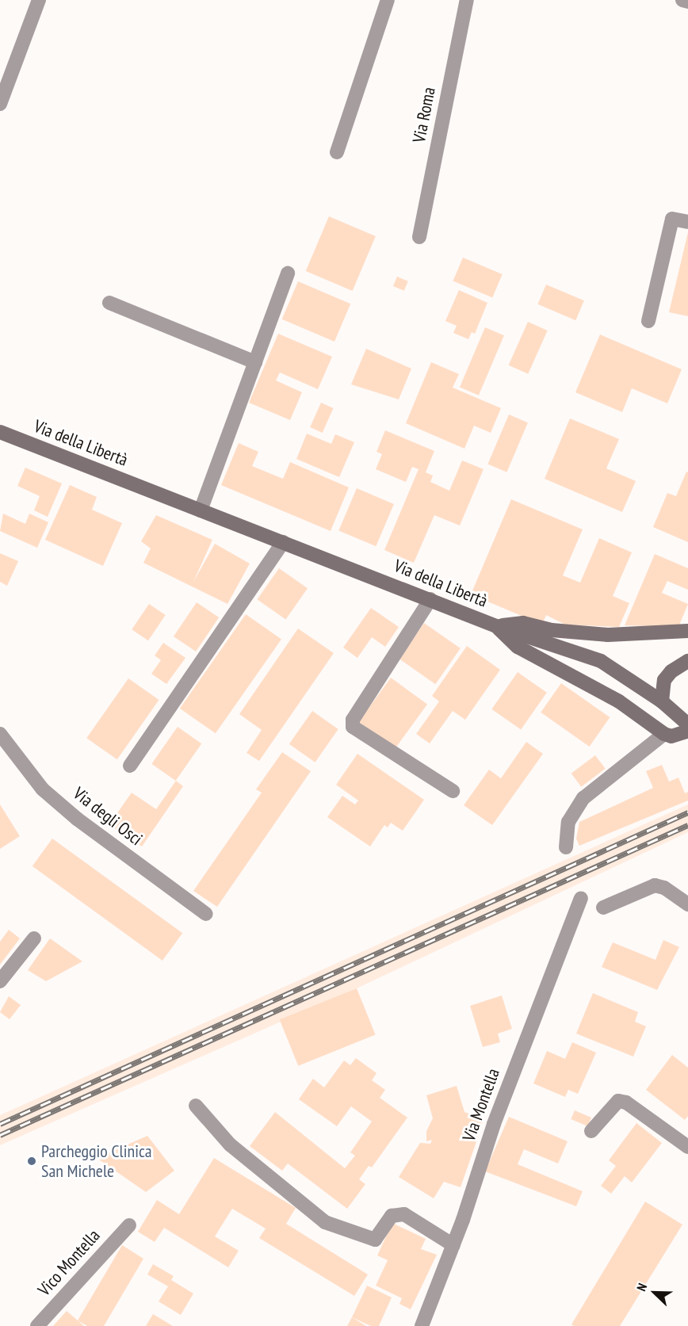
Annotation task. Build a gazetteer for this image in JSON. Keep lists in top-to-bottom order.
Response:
{
  "streets": {
    "main road": ["Via della Libertà"],
    "street": [
      "Via Roma",
      "Via degli Osci",
      "Via Montella",
      "Vico Montella"
    ]
  },
  "places": ["Parcheggio Clinica San Michele"],
  "north": "top left"
}
